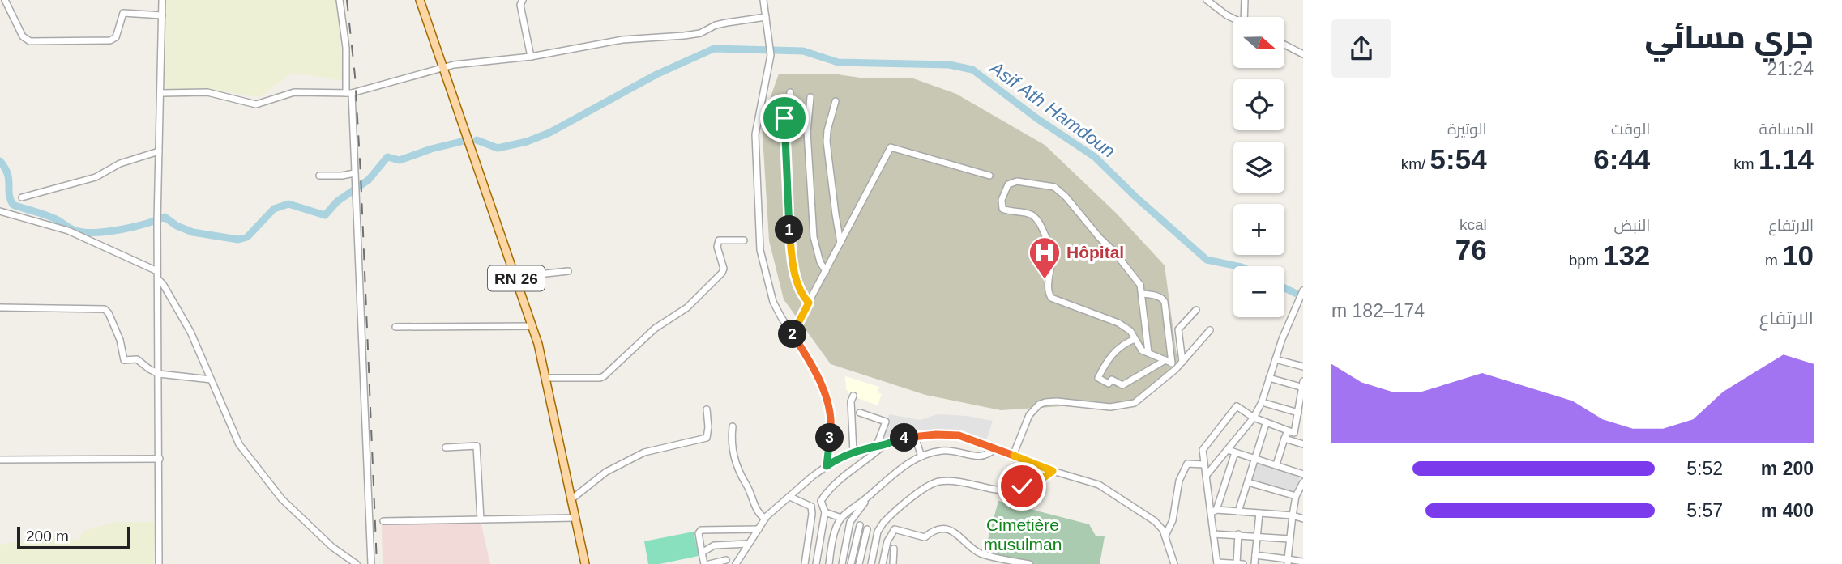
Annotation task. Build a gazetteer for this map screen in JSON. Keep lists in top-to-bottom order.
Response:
{
  "streets": {
    "main road": ["RN 26"]
  },
  "water": ["Asif Ath Hamdoun"],
  "parks": ["Cimetière musulman"],
  "places": {
    "hospital": ["Hôpital"]
  },
  "scale_bar": "200 m",
  "north": "right",
  "page": {
    "heading": ["جري مسائي", "21:24"],
    "map_buttons": ["+", "−"],
    "stats": [
      ["المسافة", "1.14 km"],
      ["الوقت", "6:44"],
      ["الوتيرة", "5:54 /km"],
      ["الارتفاع", "10 m"],
      ["النبض", "132 bpm"],
      ["kcal", "76"]
    ],
    "pins": [
      "1",
      "2",
      "3",
      "4"
    ],
    "chart": ["الارتفاع", "174–182 m"],
    "list": [
      {
        "name": "200 m",
        "note": "5:52"
      },
      {
        "name": "400 m",
        "note": "5:57"
      }
    ],
    "scale": "200 m"
  }
}
